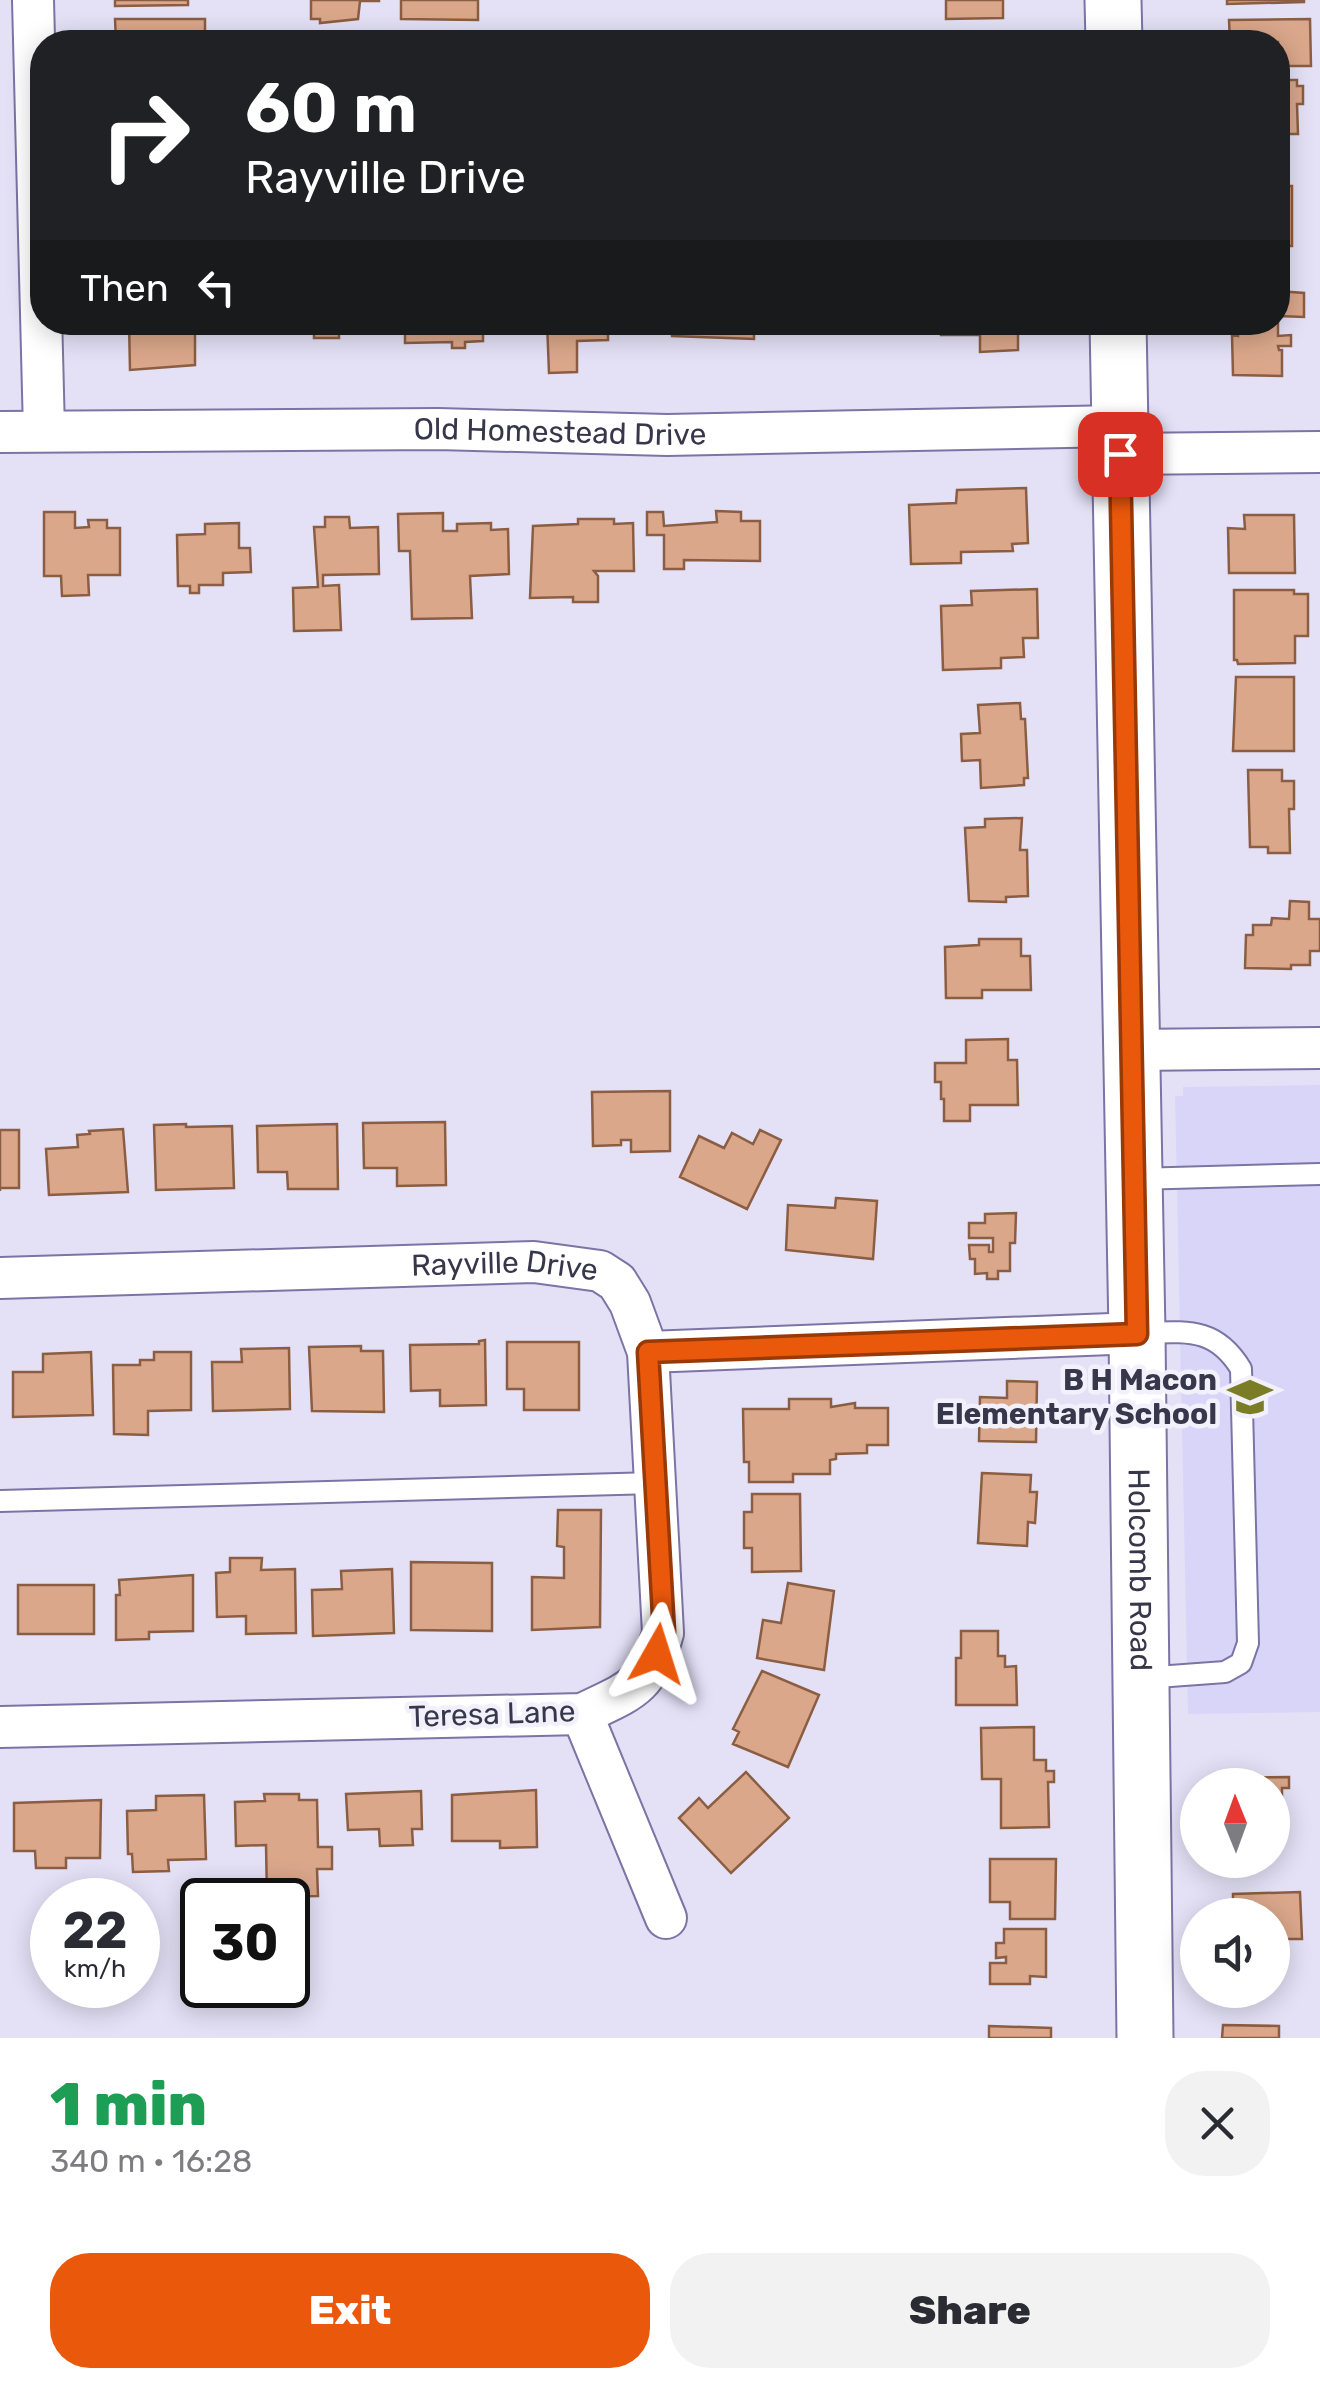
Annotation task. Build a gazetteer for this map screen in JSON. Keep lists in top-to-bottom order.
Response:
{
  "streets": {
    "street": [
      "Old Homestead Drive",
      "Rayville Drive",
      "Holcomb Road",
      "Teresa Lane"
    ]
  },
  "crossings": [
    ["Old Homestead Drive", "Holcomb Road"],
    ["Rayville Drive", "Teresa Lane"]
  ],
  "places": {
    "school or university": ["B H Macon Elementary School"]
  },
  "north": "top",
  "page": {
    "turn": ["60 m", "Rayville Drive"],
    "then": "Then",
    "speed": "22 km/h",
    "limit": "30",
    "heading": ["1 min", "340 m · 16:28"],
    "buttons": ["Exit", "Share"]
  }
}
